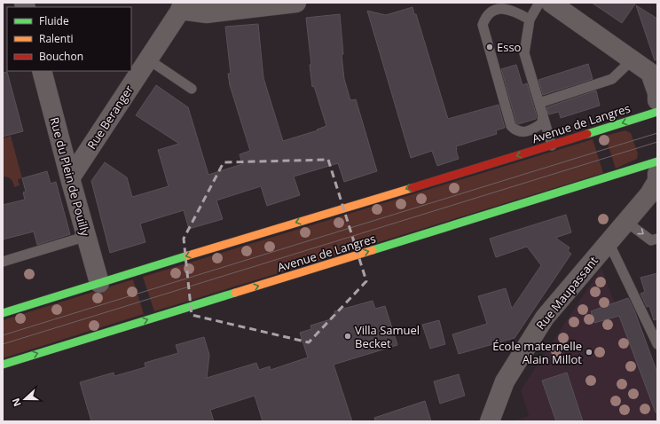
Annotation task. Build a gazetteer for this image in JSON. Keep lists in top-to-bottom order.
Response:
{
  "streets": {
    "main road": ["Avenue de Langres"],
    "street": ["Rue Beranger", "Rue du Plein de Pouilly", "Rue Maupassant"]
  },
  "crossings": [
    ["Rue Beranger", "Rue du Plein de Pouilly"],
    ["Avenue de Langres", "Rue du Plein de Pouilly"]
  ],
  "places": ["Esso", "Villa Samuel Becket", "École maternelle Alain Millot"],
  "legend": ["Fluide", "Ralenti", "Bouchon"],
  "north": "left"
}
